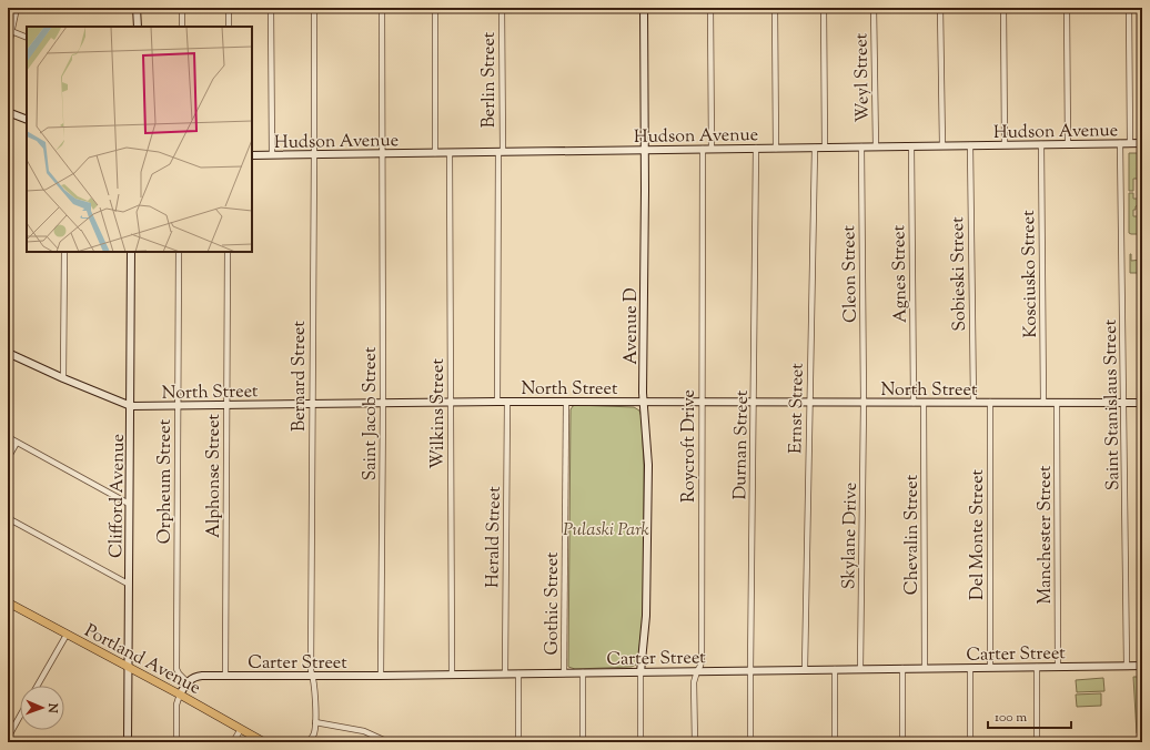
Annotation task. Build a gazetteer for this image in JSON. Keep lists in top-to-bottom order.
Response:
{
  "streets": {
    "main road": [
      "Hudson Avenue",
      "Avenue D",
      "North Street",
      "Clifford Avenue",
      "Carter Street",
      "Portland Avenue"
    ],
    "street": [
      "Weyl Street",
      "Berlin Street",
      "Cleon Street",
      "Agnes Street",
      "Sobieski Street",
      "Kosciusko Street",
      "Bernard Street",
      "Saint Stanislaus Street",
      "Ernst Street",
      "Saint Jacob Street",
      "Wilkins Street",
      "Durnan Street",
      "Roycroft Drive",
      "Alphonse Street",
      "Orpheum Street",
      "Chevalin Street",
      "Del Monte Street",
      "Manchester Street",
      "Skylane Drive",
      "Herald Street",
      "Gothic Street"
    ]
  },
  "crossings": [
    ["Weyl Street", "Hudson Avenue"],
    ["Berlin Street", "Hudson Avenue"],
    ["Hudson Avenue", "Cleon Street"],
    ["Hudson Avenue", "Agnes Street"],
    ["Hudson Avenue", "Sobieski Street"],
    ["Hudson Avenue", "Kosciusko Street"],
    ["Hudson Avenue", "Avenue D"],
    ["Hudson Avenue", "Bernard Street"],
    ["Hudson Avenue", "Saint Stanislaus Street"],
    ["Hudson Avenue", "Ernst Street"],
    ["Hudson Avenue", "Saint Jacob Street"],
    ["Hudson Avenue", "Wilkins Street"],
    ["Hudson Avenue", "Durnan Street"],
    ["Hudson Avenue", "Roycroft Drive"],
    ["Cleon Street", "North Street"],
    ["Cleon Street", "Skylane Drive"],
    ["Agnes Street", "North Street"],
    ["Sobieski Street", "North Street"],
    ["Kosciusko Street", "North Street"],
    ["Avenue D", "North Street"],
    ["Avenue D", "Carter Street"],
    ["Bernard Street", "North Street"],
    ["Bernard Street", "Carter Street"],
    ["North Street", "Saint Stanislaus Street"],
    ["North Street", "Ernst Street"],
    ["North Street", "Saint Jacob Street"],
    ["North Street", "Wilkins Street"],
    ["North Street", "Durnan Street"],
    ["North Street", "Roycroft Drive"],
    ["North Street", "Alphonse Street"],
    ["North Street", "Orpheum Street"],
    ["North Street", "Clifford Avenue"],
    ["North Street", "Chevalin Street"],
    ["North Street", "Del Monte Street"],
    ["North Street", "Manchester Street"],
    ["North Street", "Skylane Drive"],
    ["North Street", "Herald Street"],
    ["North Street", "Gothic Street"],
    ["Saint Stanislaus Street", "Carter Street"],
    ["Ernst Street", "Carter Street"],
    ["Saint Jacob Street", "Carter Street"],
    ["Wilkins Street", "Carter Street"],
    ["Durnan Street", "Carter Street"],
    ["Roycroft Drive", "Carter Street"],
    ["Alphonse Street", "Carter Street"],
    ["Orpheum Street", "Carter Street"],
    ["Clifford Avenue", "Portland Avenue"],
    ["Chevalin Street", "Carter Street"],
    ["Del Monte Street", "Carter Street"],
    ["Manchester Street", "Carter Street"],
    ["Skylane Drive", "Carter Street"],
    ["Herald Street", "Carter Street"],
    ["Gothic Street", "Carter Street"]
  ],
  "parks": ["Pulaski Park"],
  "scale_bar": "100 m",
  "north": "right"
}
